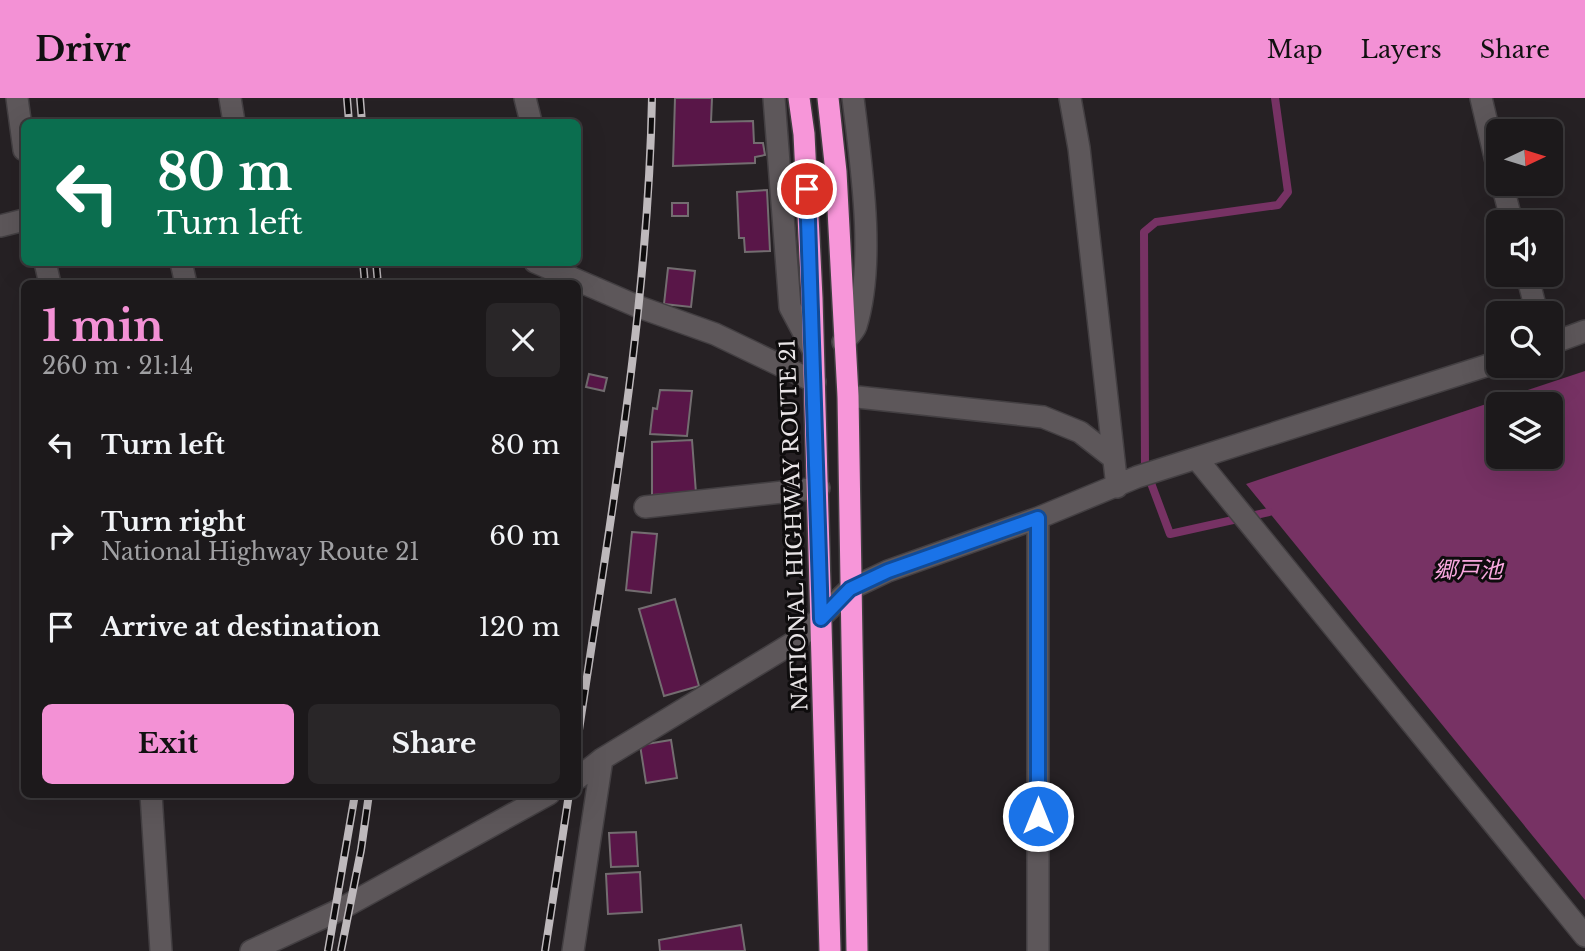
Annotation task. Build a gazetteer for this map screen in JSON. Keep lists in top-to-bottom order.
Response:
{
  "streets": {
    "highway": ["NATIONAL HIGHWAY ROUTE 21"]
  },
  "water": ["郷戸池"],
  "north": "right",
  "page": {
    "header": "Drivr",
    "nav": ["Map", "Layers", "Share"],
    "turn": ["80 m", "Turn left"],
    "heading": ["1 min", "260 m · 21:14"],
    "list": [
      {
        "name": "Turn left",
        "value": "80 m"
      },
      {
        "name": "Turn right",
        "note": "National Highway Route 21",
        "value": "60 m"
      },
      {
        "name": "Arrive at destination",
        "value": "120 m"
      }
    ],
    "buttons": ["Exit", "Share"]
  }
}
